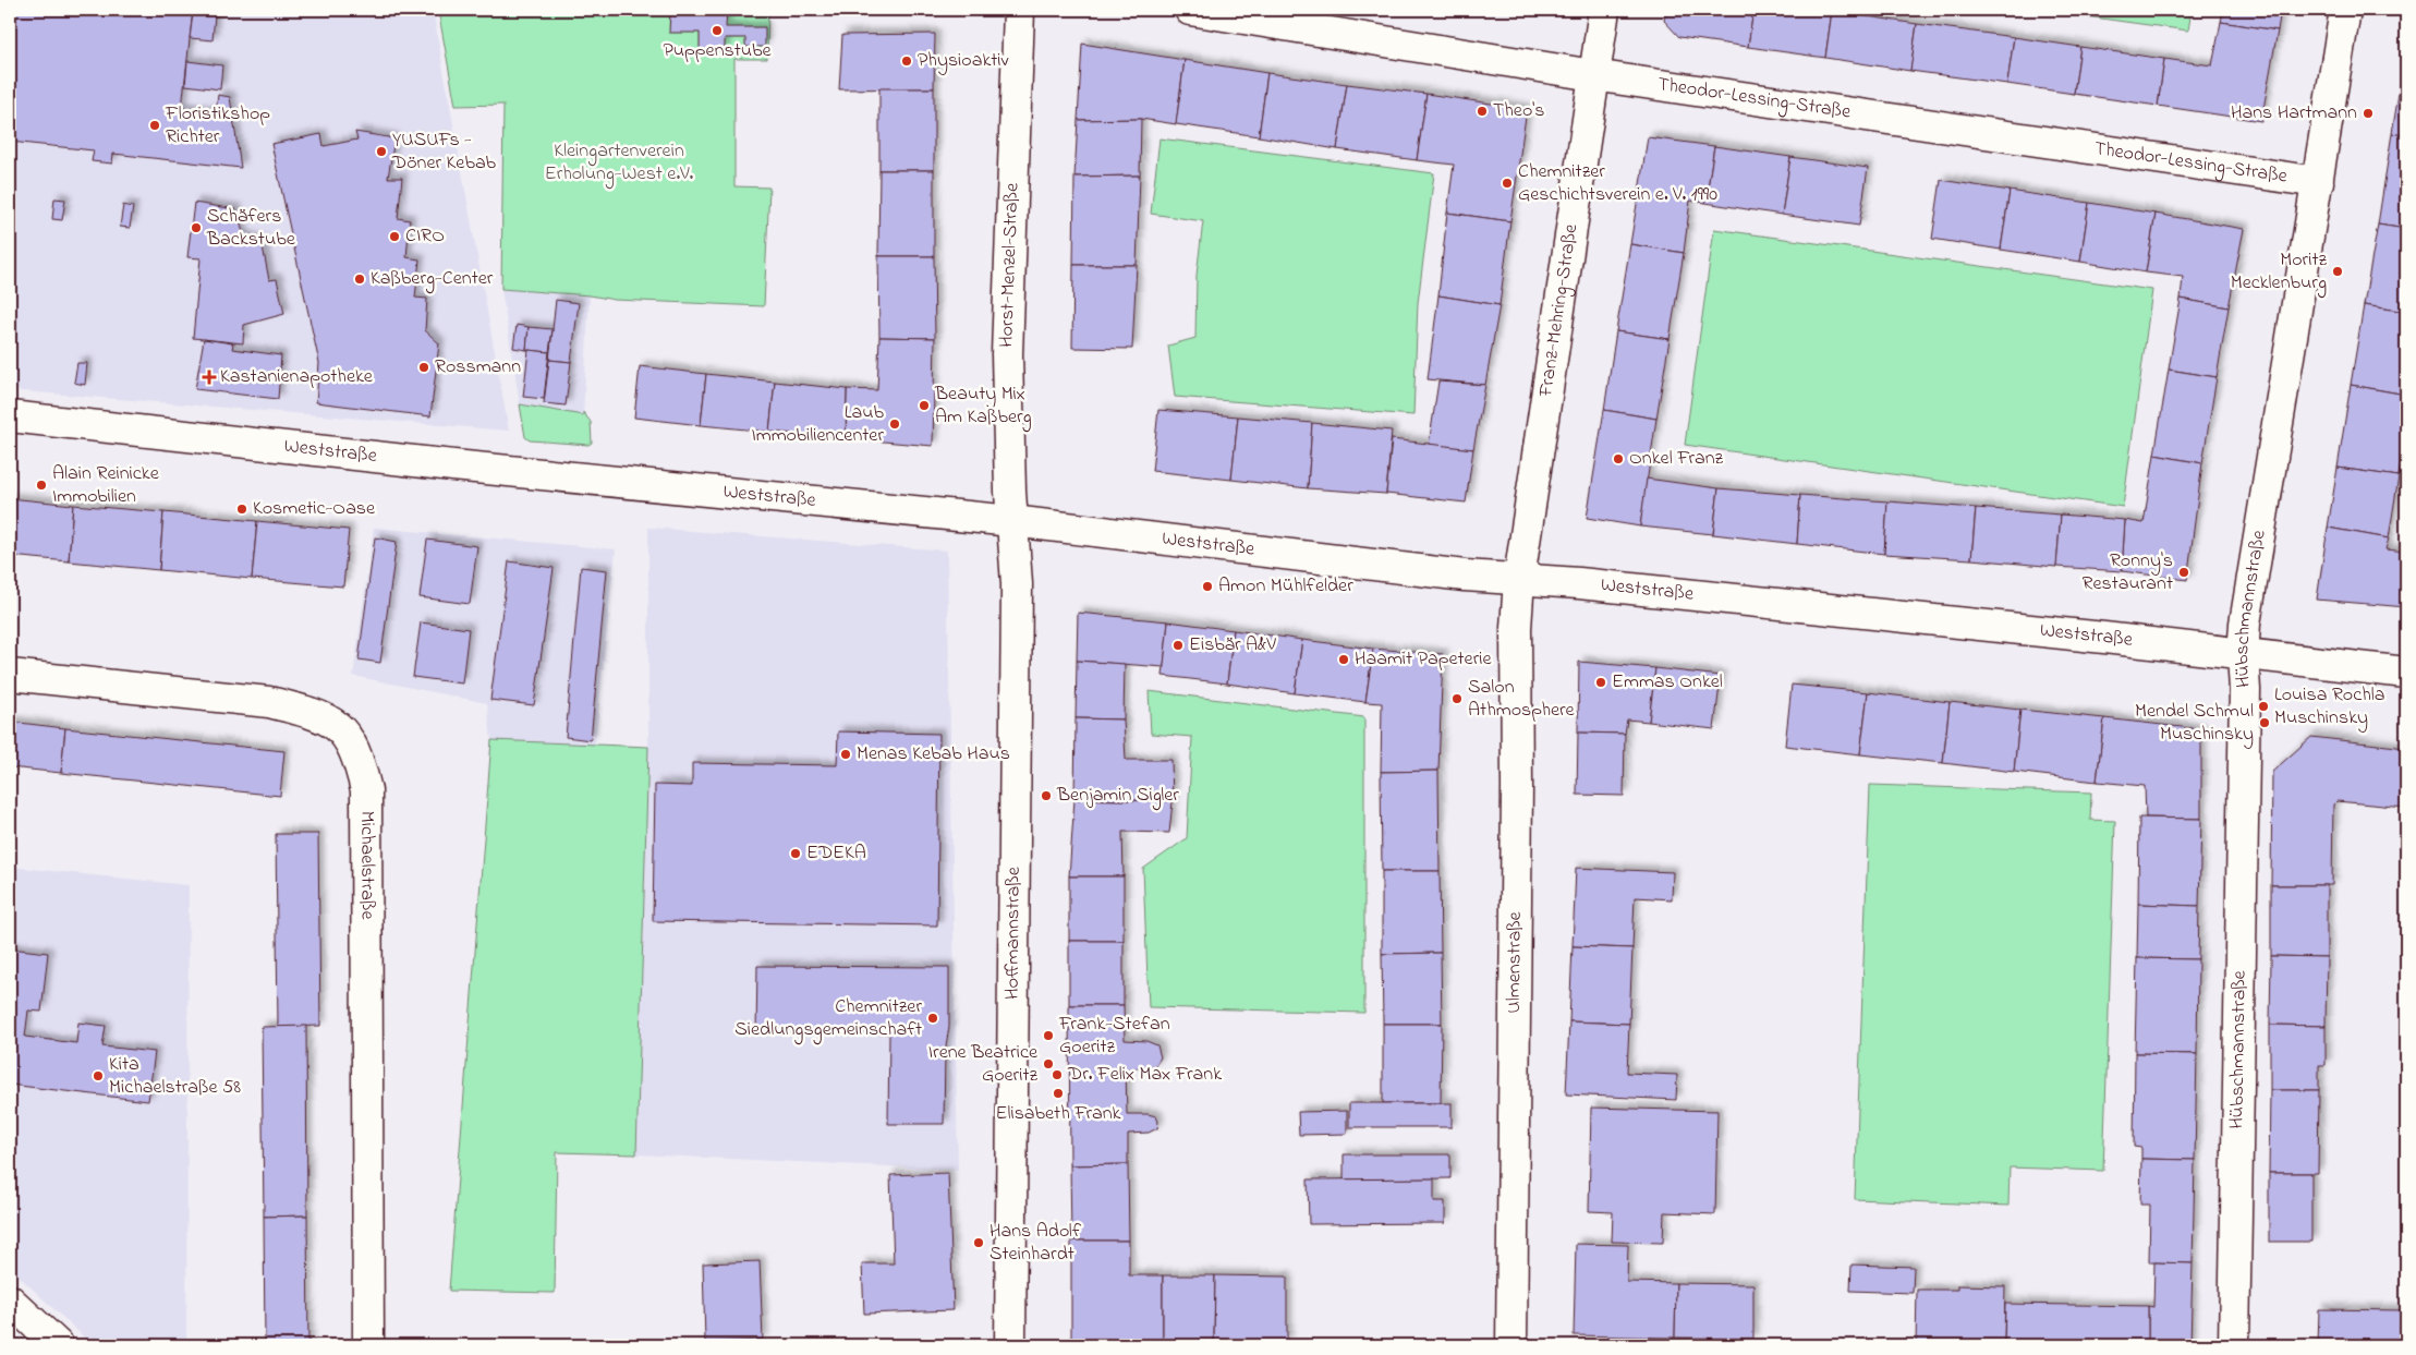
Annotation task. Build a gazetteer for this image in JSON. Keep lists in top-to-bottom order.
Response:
{
  "streets": {
    "street": [
      "Theodor-Lessing-Straße",
      "Horst-Menzel-Straße",
      "Franz-Mehring-Straße",
      "Weststraße",
      "Hübschmannstraße",
      "Michaelstraße",
      "Hoffmannstraße",
      "Ulmenstraße"
    ]
  },
  "crossings": [
    ["Theodor-Lessing-Straße", "Franz-Mehring-Straße"],
    ["Theodor-Lessing-Straße", "Hübschmannstraße"],
    ["Horst-Menzel-Straße", "Weststraße"],
    ["Horst-Menzel-Straße", "Hoffmannstraße"],
    ["Franz-Mehring-Straße", "Weststraße"],
    ["Franz-Mehring-Straße", "Ulmenstraße"],
    ["Weststraße", "Hübschmannstraße"],
    ["Weststraße", "Hoffmannstraße"],
    ["Weststraße", "Ulmenstraße"]
  ],
  "parks": ["Kleingartenverein Erholung-West e.V."],
  "places": {
    "other": [
      "Puppenstube",
      "Physioaktiv",
      "Theo's",
      "Hans Hartmann",
      "Floristikshop Richter",
      "YUSUFs - Döner Kebab",
      "Chemnitzer Geschichtsverein e. V. 1990",
      "Schäfers Backstube",
      "CIRO",
      "Moritz Mecklenburg",
      "Kaßberg-Center",
      "Rossmann",
      "Beauty Mix Am Kaßberg",
      "Laub Immobiliencenter",
      "Onkel Franz",
      "Alain Reinicke Immobilien",
      "Kosmetic-Oase",
      "Ronny's Restaurant",
      "Amon Mühlfelder",
      "Eisbär A&V",
      "Haamit Papeterie",
      "Emmas Onkel",
      "Salon Athmosphere",
      "Louisa Rochla Muschinsky",
      "Mendel Schmul Muschinsky",
      "Menas Kebab Haus",
      "Benjamin Sigler",
      "EDEKA",
      "Chemnitzer Siedlungsgemeinschaft",
      "Frank-Stefan Goeritz",
      "Irene Beatrice Goeritz",
      "Dr. Felix Max Frank",
      "Kita Michaelstraße 58",
      "Elisabeth Frank",
      "Hans Adolf Steinhardt"
    ],
    "health": ["Kastanienapotheke"]
  }
}
